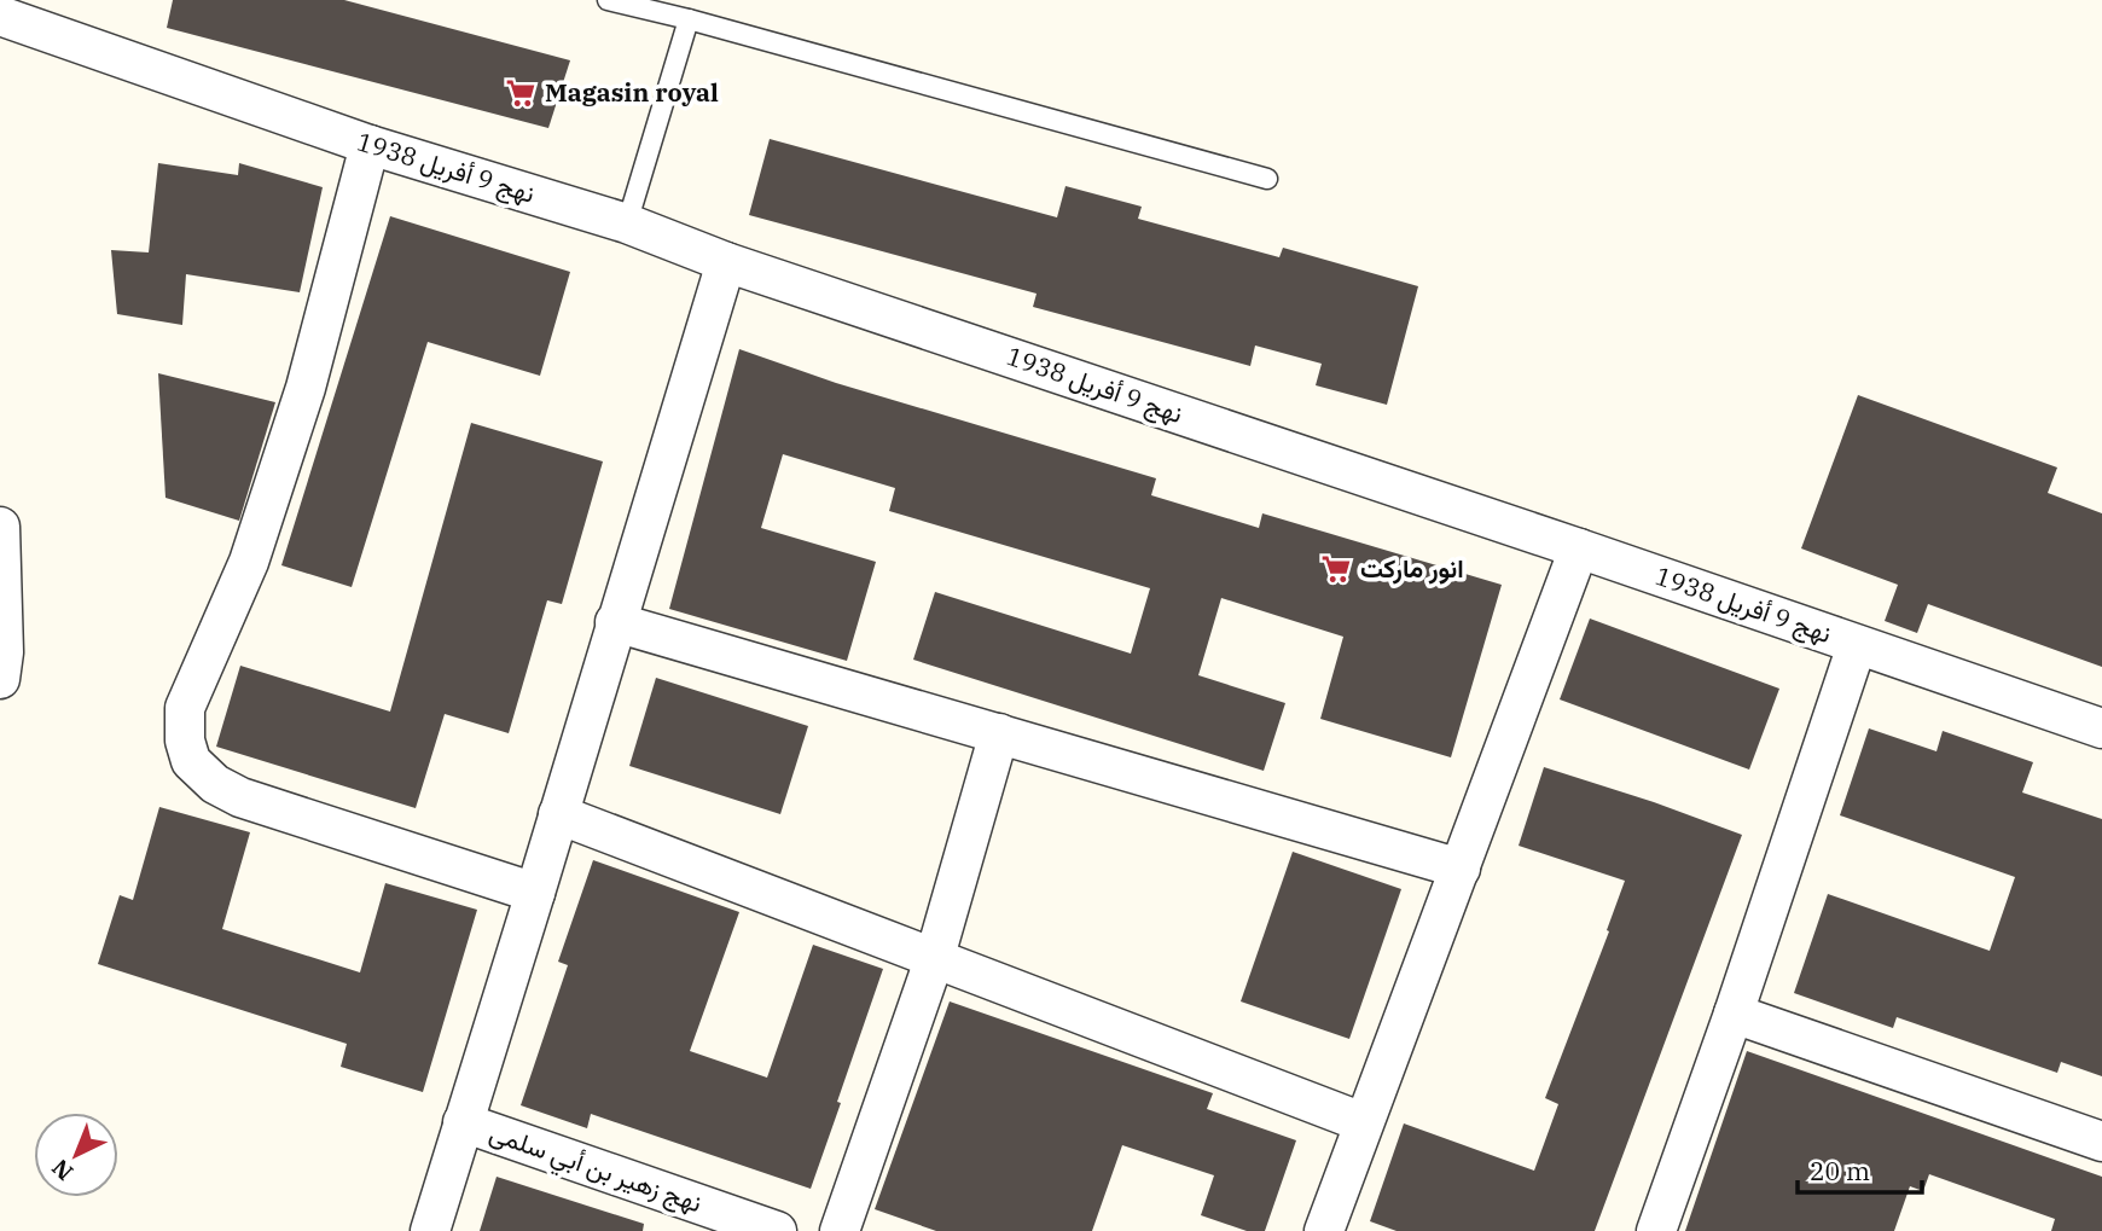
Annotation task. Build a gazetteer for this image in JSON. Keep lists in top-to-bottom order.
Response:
{
  "streets": {
    "street": ["نهج 9 أفريل 1938", "نهج زهير بن أبي سلمى"]
  },
  "places": {
    "supermarket": ["Magasin royal", "انور ماركت"]
  },
  "scale_bar": "20 m",
  "north": "bottom left"
}
